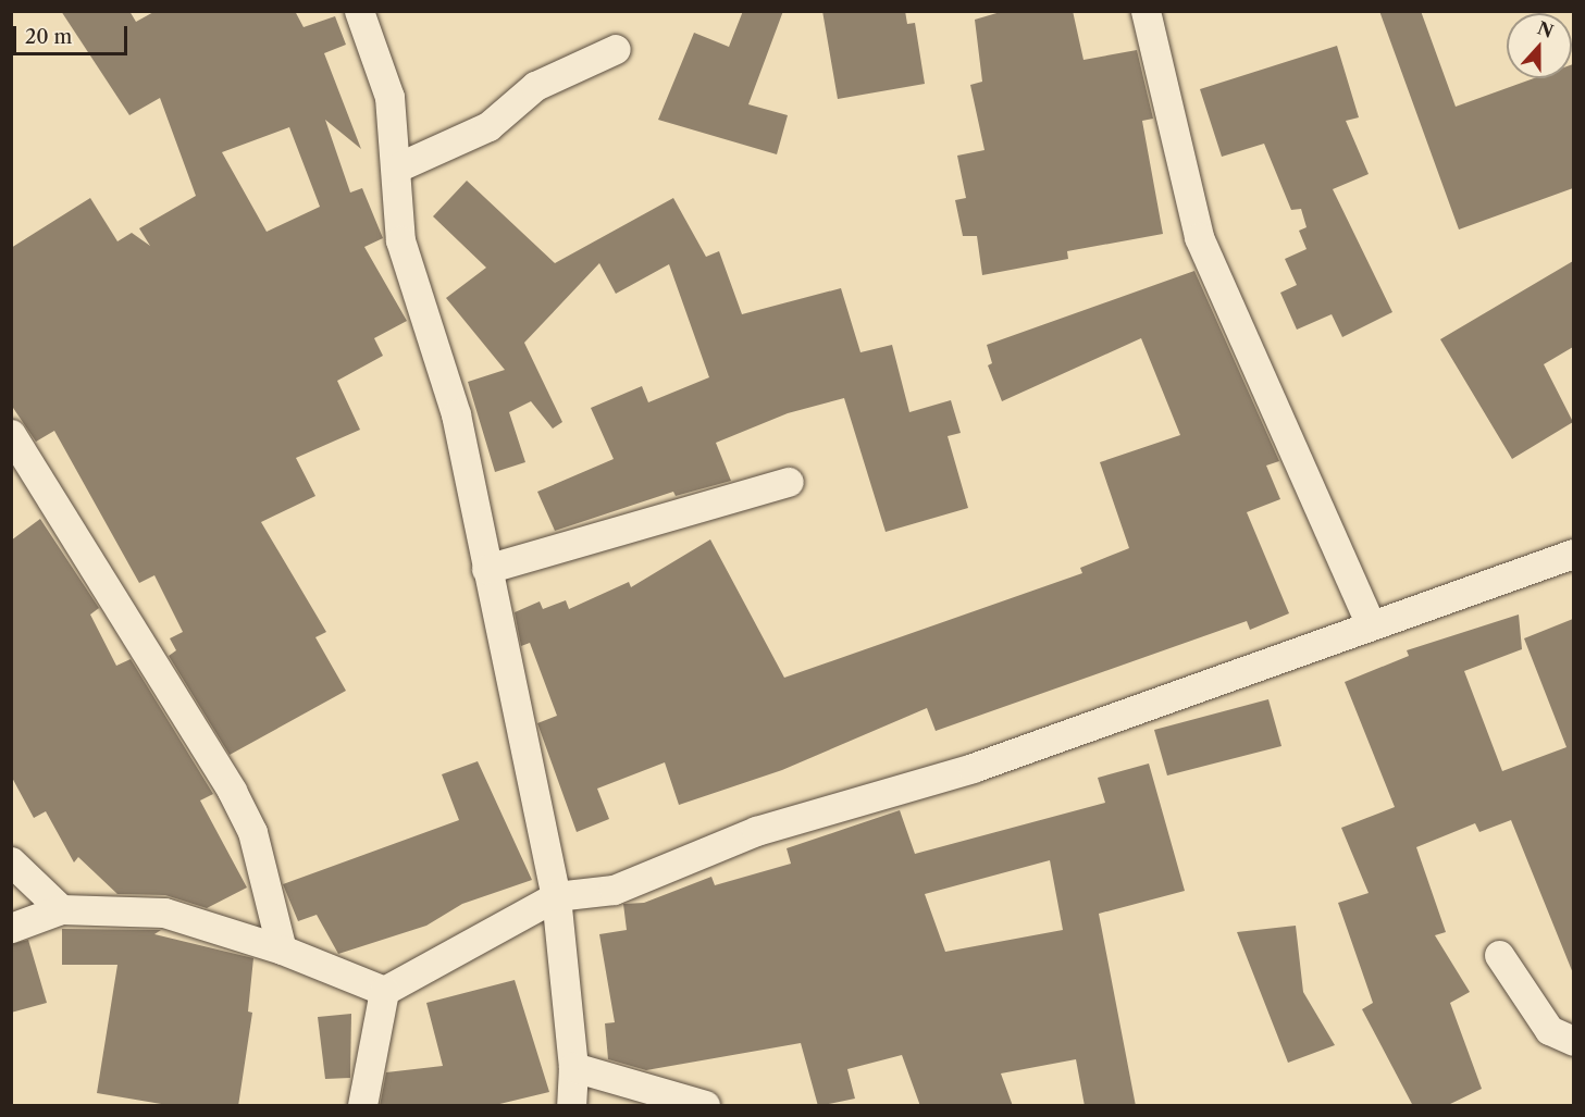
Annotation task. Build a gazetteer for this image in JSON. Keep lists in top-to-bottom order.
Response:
{
  "scale_bar": "20 m",
  "north": "top"
}
